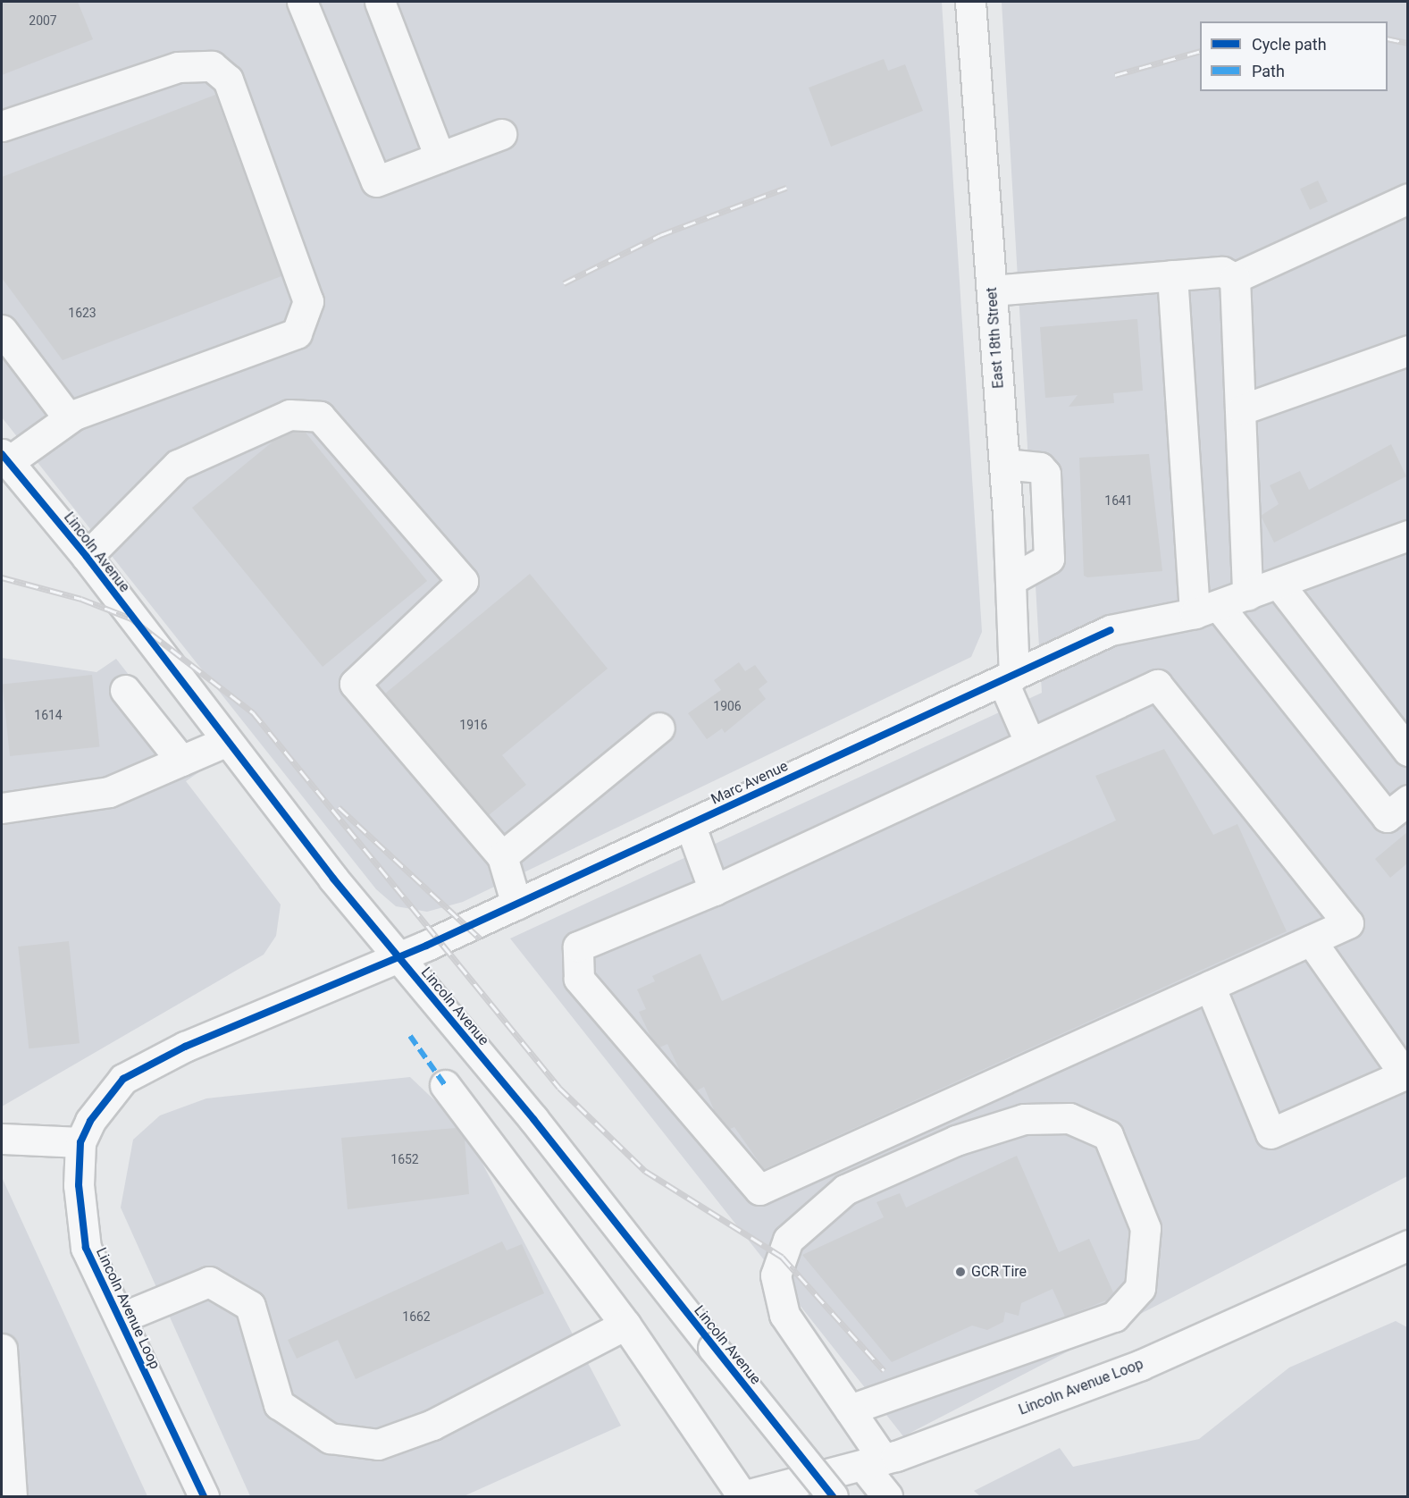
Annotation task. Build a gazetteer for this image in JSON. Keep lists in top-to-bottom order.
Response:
{
  "streets": {
    "street": [
      "East 18th Street",
      "Lincoln Avenue",
      "Marc Avenue",
      "Lincoln Avenue Loop"
    ]
  },
  "crossings": [
    ["East 18th Street", "Marc Avenue"],
    ["Lincoln Avenue", "Marc Avenue"],
    ["Lincoln Avenue", "Lincoln Avenue Loop"],
    ["Marc Avenue", "Lincoln Avenue Loop"]
  ],
  "places": ["GCR Tire"],
  "house_numbers": [
    "2007",
    "1623",
    "1641",
    "1906",
    "1614",
    "1916",
    "1652",
    "1662"
  ],
  "legend": ["Cycle path", "Path"]
}
